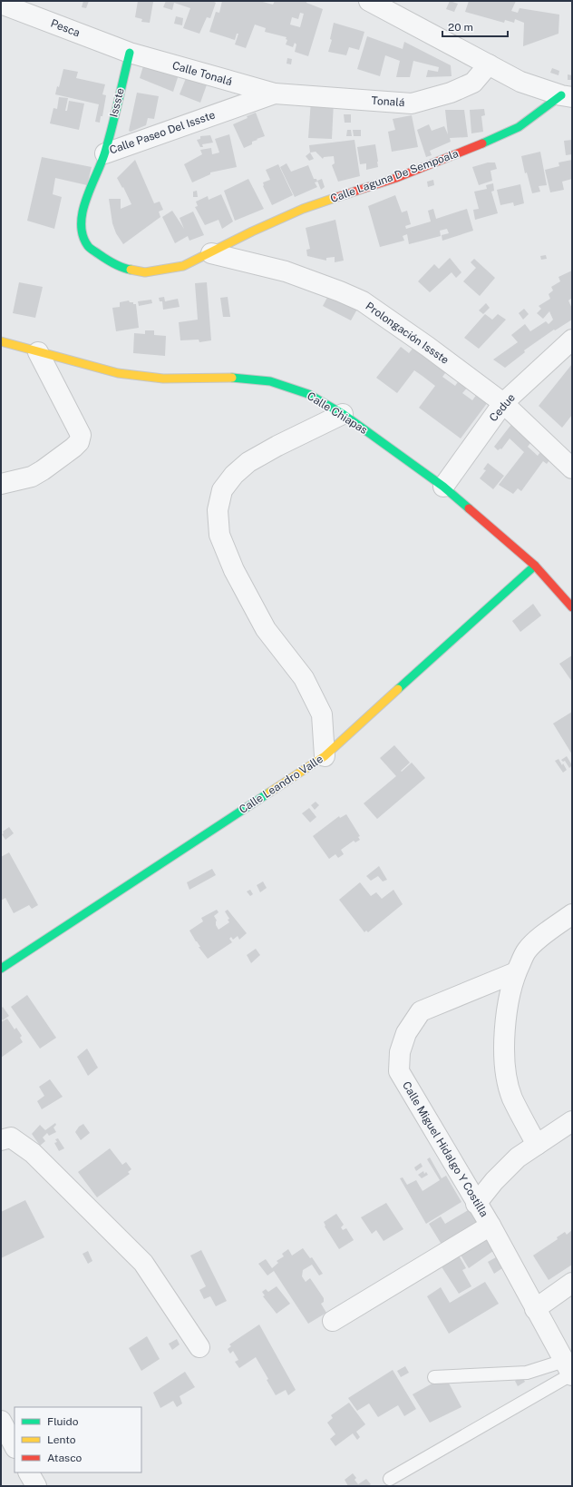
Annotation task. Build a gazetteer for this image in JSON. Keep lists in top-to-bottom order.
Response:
{
  "streets": {
    "street": [
      "Pesca",
      "Calle Tonalá",
      "Tonalá",
      "Issste",
      "Calle Paseo Del Issste",
      "Calle Laguna De Sempoala",
      "Prolongación Issste",
      "Cedue",
      "Calle Chiapas",
      "Calle Leandro Valle",
      "Calle Miguel Hidalgo Y Costilla"
    ]
  },
  "crossings": [
    ["Pesca", "Calle Tonalá"],
    ["Pesca", "Issste"],
    ["Calle Tonalá", "Tonalá"],
    ["Calle Tonalá", "Issste"],
    ["Calle Tonalá", "Calle Paseo Del Issste"],
    ["Tonalá", "Calle Paseo Del Issste"],
    ["Issste", "Calle Paseo Del Issste"],
    ["Calle Paseo Del Issste", "Calle Laguna De Sempoala"],
    ["Calle Paseo Del Issste", "Prolongación Issste"],
    ["Calle Laguna De Sempoala", "Prolongación Issste"],
    ["Prolongación Issste", "Cedue"],
    ["Cedue", "Calle Chiapas"],
    ["Calle Chiapas", "Calle Leandro Valle"]
  ],
  "legend": ["Fluido", "Lento", "Atasco"],
  "scale_bar": "20 m"
}
